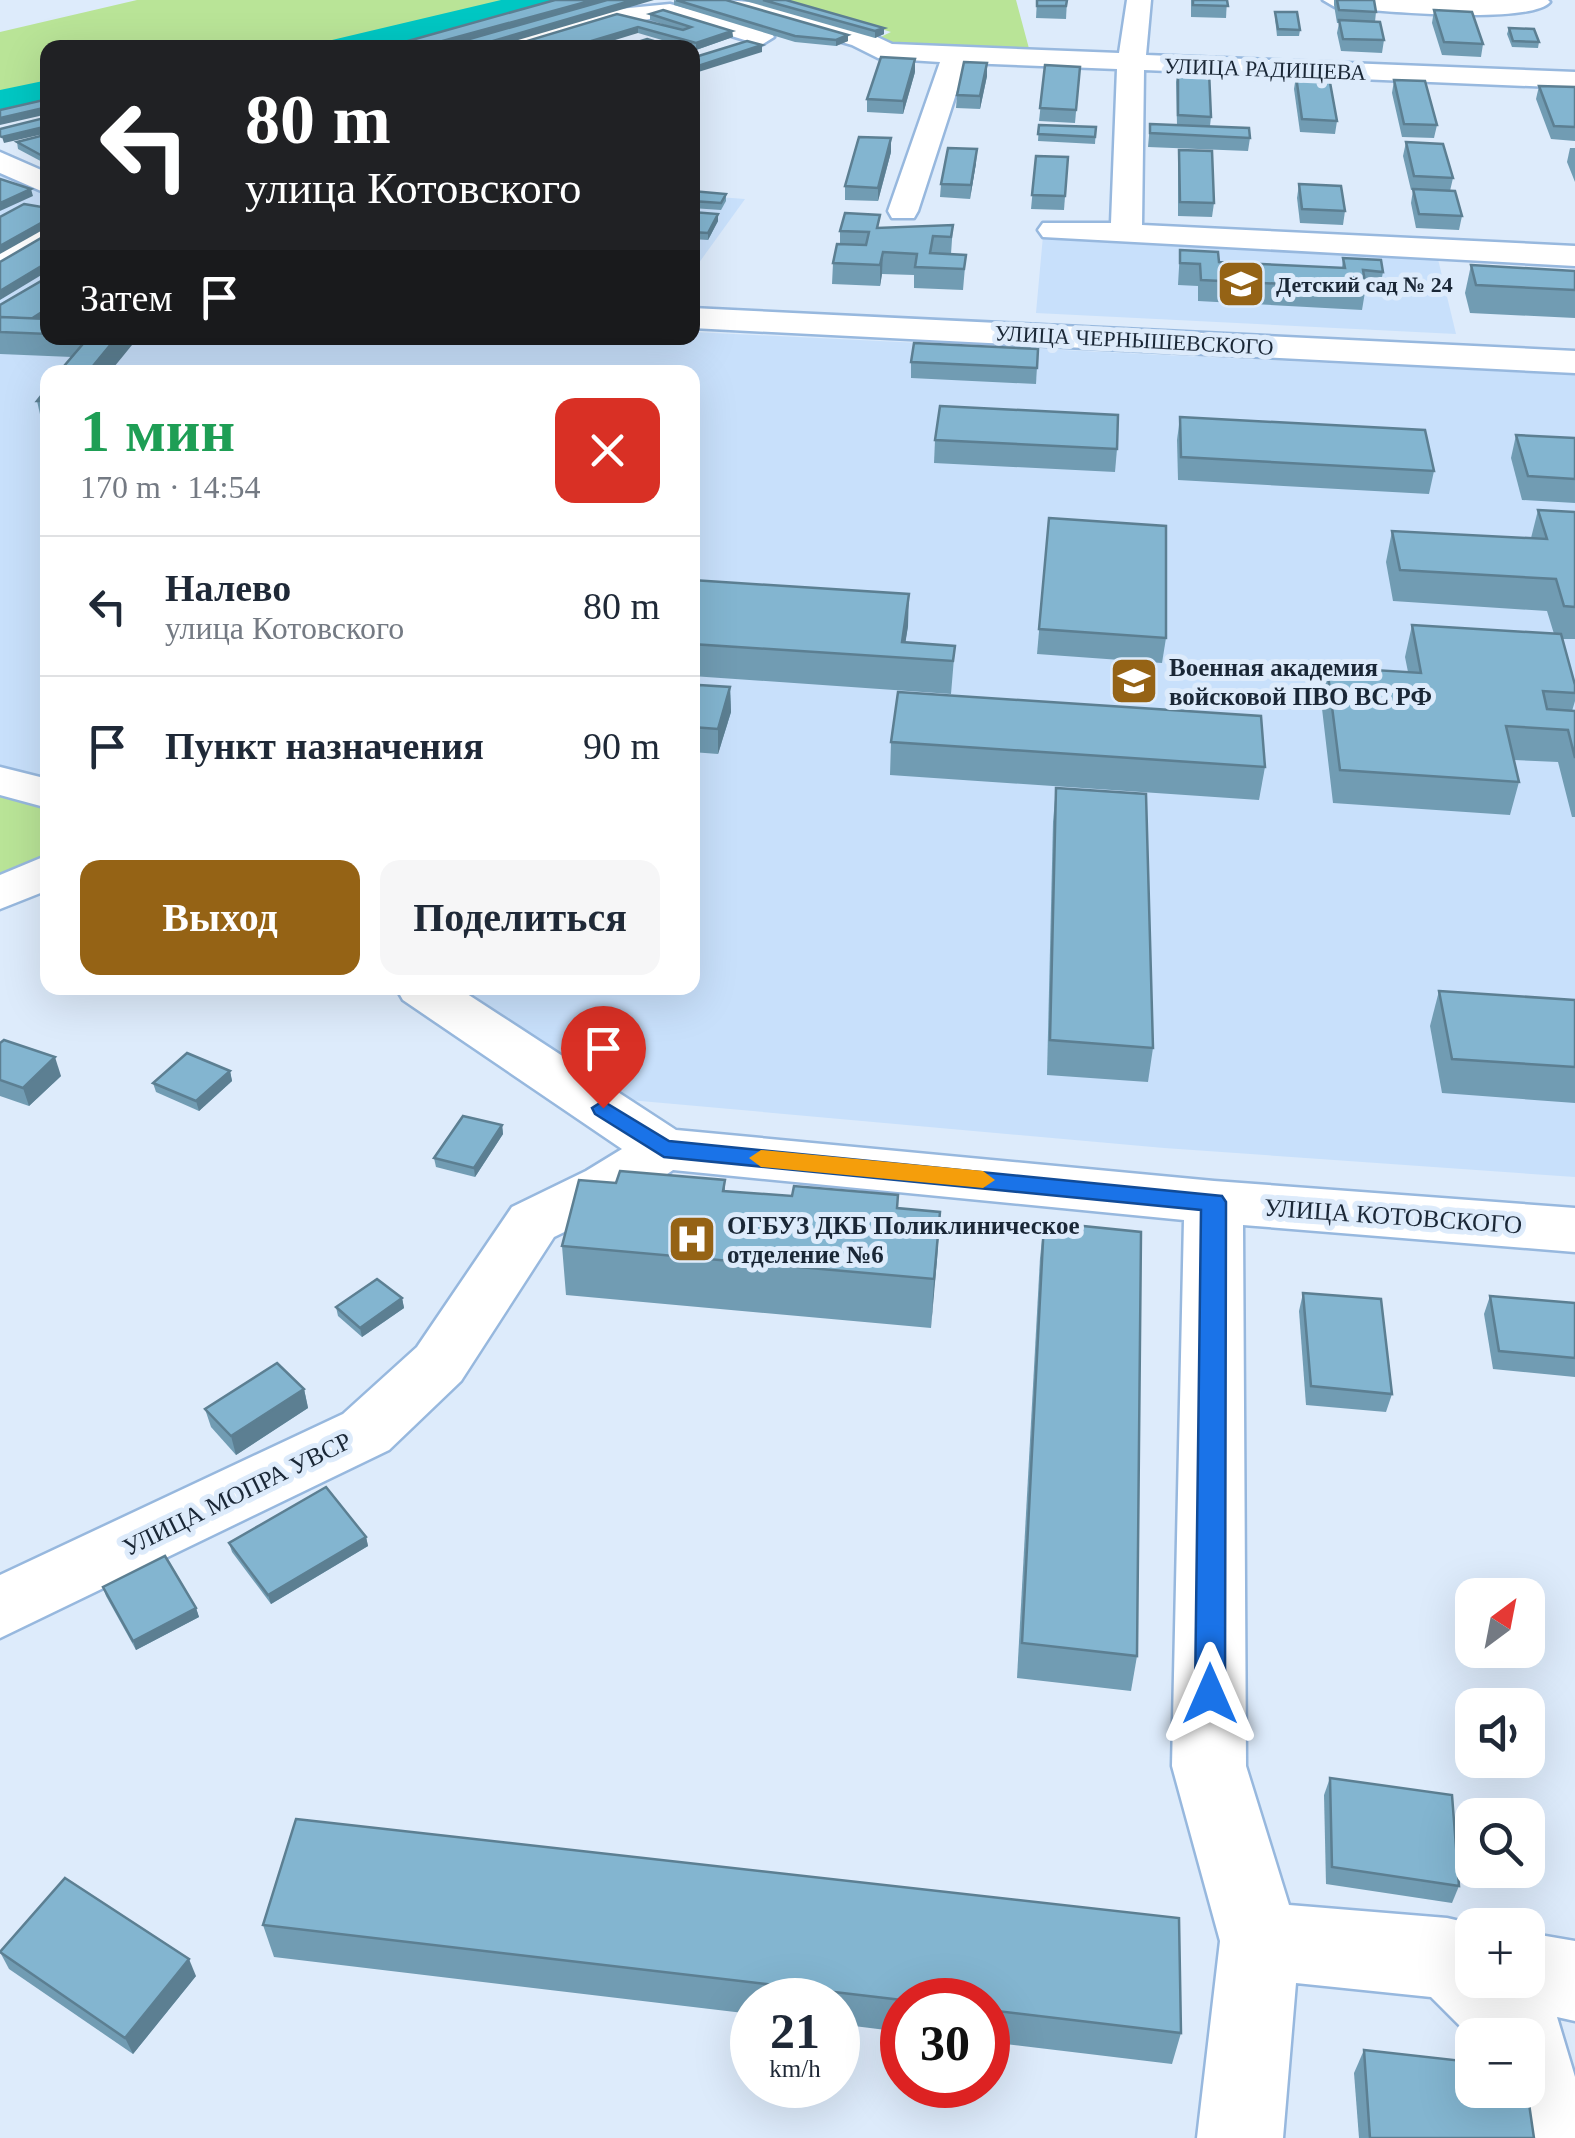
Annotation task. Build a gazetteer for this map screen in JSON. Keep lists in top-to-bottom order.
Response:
{
  "streets": {
    "street": [
      "УЛИЦА РАДИЩЕВА",
      "УЛИЦА ЧЕРНЫШЕВСКОГО",
      "УЛИЦА КОТОВСКОГО",
      "УЛИЦА МОПРА УВСР"
    ]
  },
  "crossings": [
    ["УЛИЦА КОТОВСКОГО", "УЛИЦА МОПРА УВСР"]
  ],
  "places": {
    "school or university": ["Детский сад № 24", "Военная академия войсковой ПВО ВС РФ"],
    "hospital": ["ОГБУЗ ДКБ Поликлиническое отделение №6"]
  },
  "north": "top right",
  "page": {
    "turn": ["80 m", "улица Котовского"],
    "then": "Затем",
    "heading": ["1 мин", "170 m · 14:54"],
    "list": [
      {
        "name": "Налево",
        "note": "улица Котовского",
        "value": "80 m"
      },
      {
        "name": "Пункт назначения",
        "value": "90 m"
      }
    ],
    "buttons": ["Выход", "Поделиться"],
    "map_buttons": ["+", "−"],
    "speed": "21 km/h",
    "limit": "30"
  }
}
